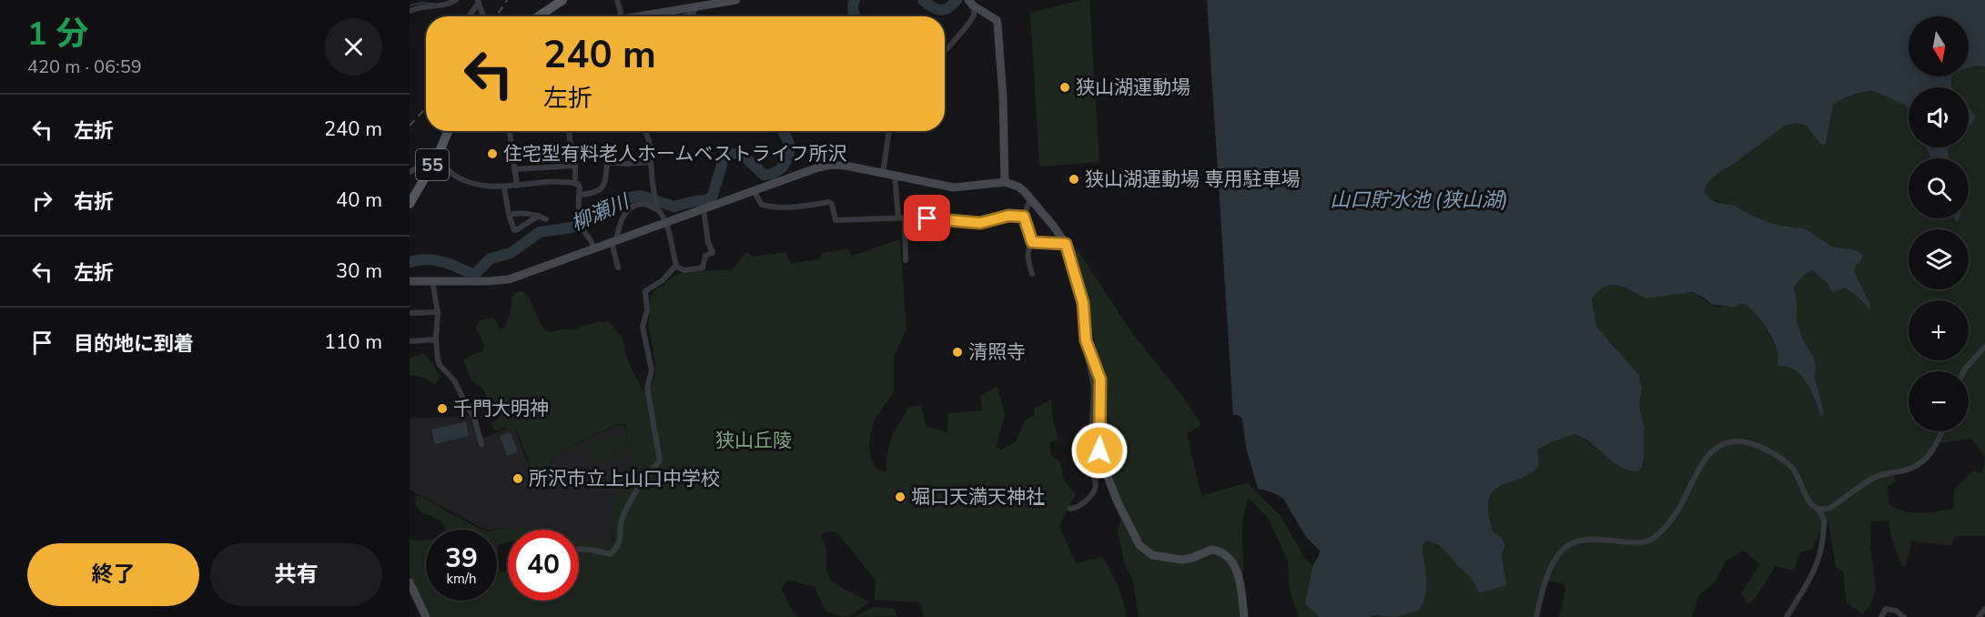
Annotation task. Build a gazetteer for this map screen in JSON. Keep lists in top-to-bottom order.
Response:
{
  "streets": {
    "main road": ["55"]
  },
  "water": ["山口貯水池 (狭山湖)", "柳瀬川"],
  "parks": ["狭山丘陵"],
  "places": [
    "狭山湖運動場",
    "住宅型有料老人ホームベストライフ所沢",
    "狭山湖運動場 専用駐車場",
    "清照寺",
    "千門大明神",
    "所沢市立上山口中学校",
    "堀口天満天神社"
  ],
  "north": "bottom",
  "page": {
    "heading": ["1 分", "420 m · 06:59"],
    "map_buttons": ["+", "−"],
    "turn": ["240 m", "左折"],
    "list": [
      {
        "name": "左折",
        "value": "240 m"
      },
      {
        "name": "右折",
        "value": "40 m"
      },
      {
        "name": "左折",
        "value": "30 m"
      },
      {
        "name": "目的地に到着",
        "value": "110 m"
      }
    ],
    "speed": "39 km/h",
    "limit": "40",
    "buttons": ["終了", "共有"]
  }
}
